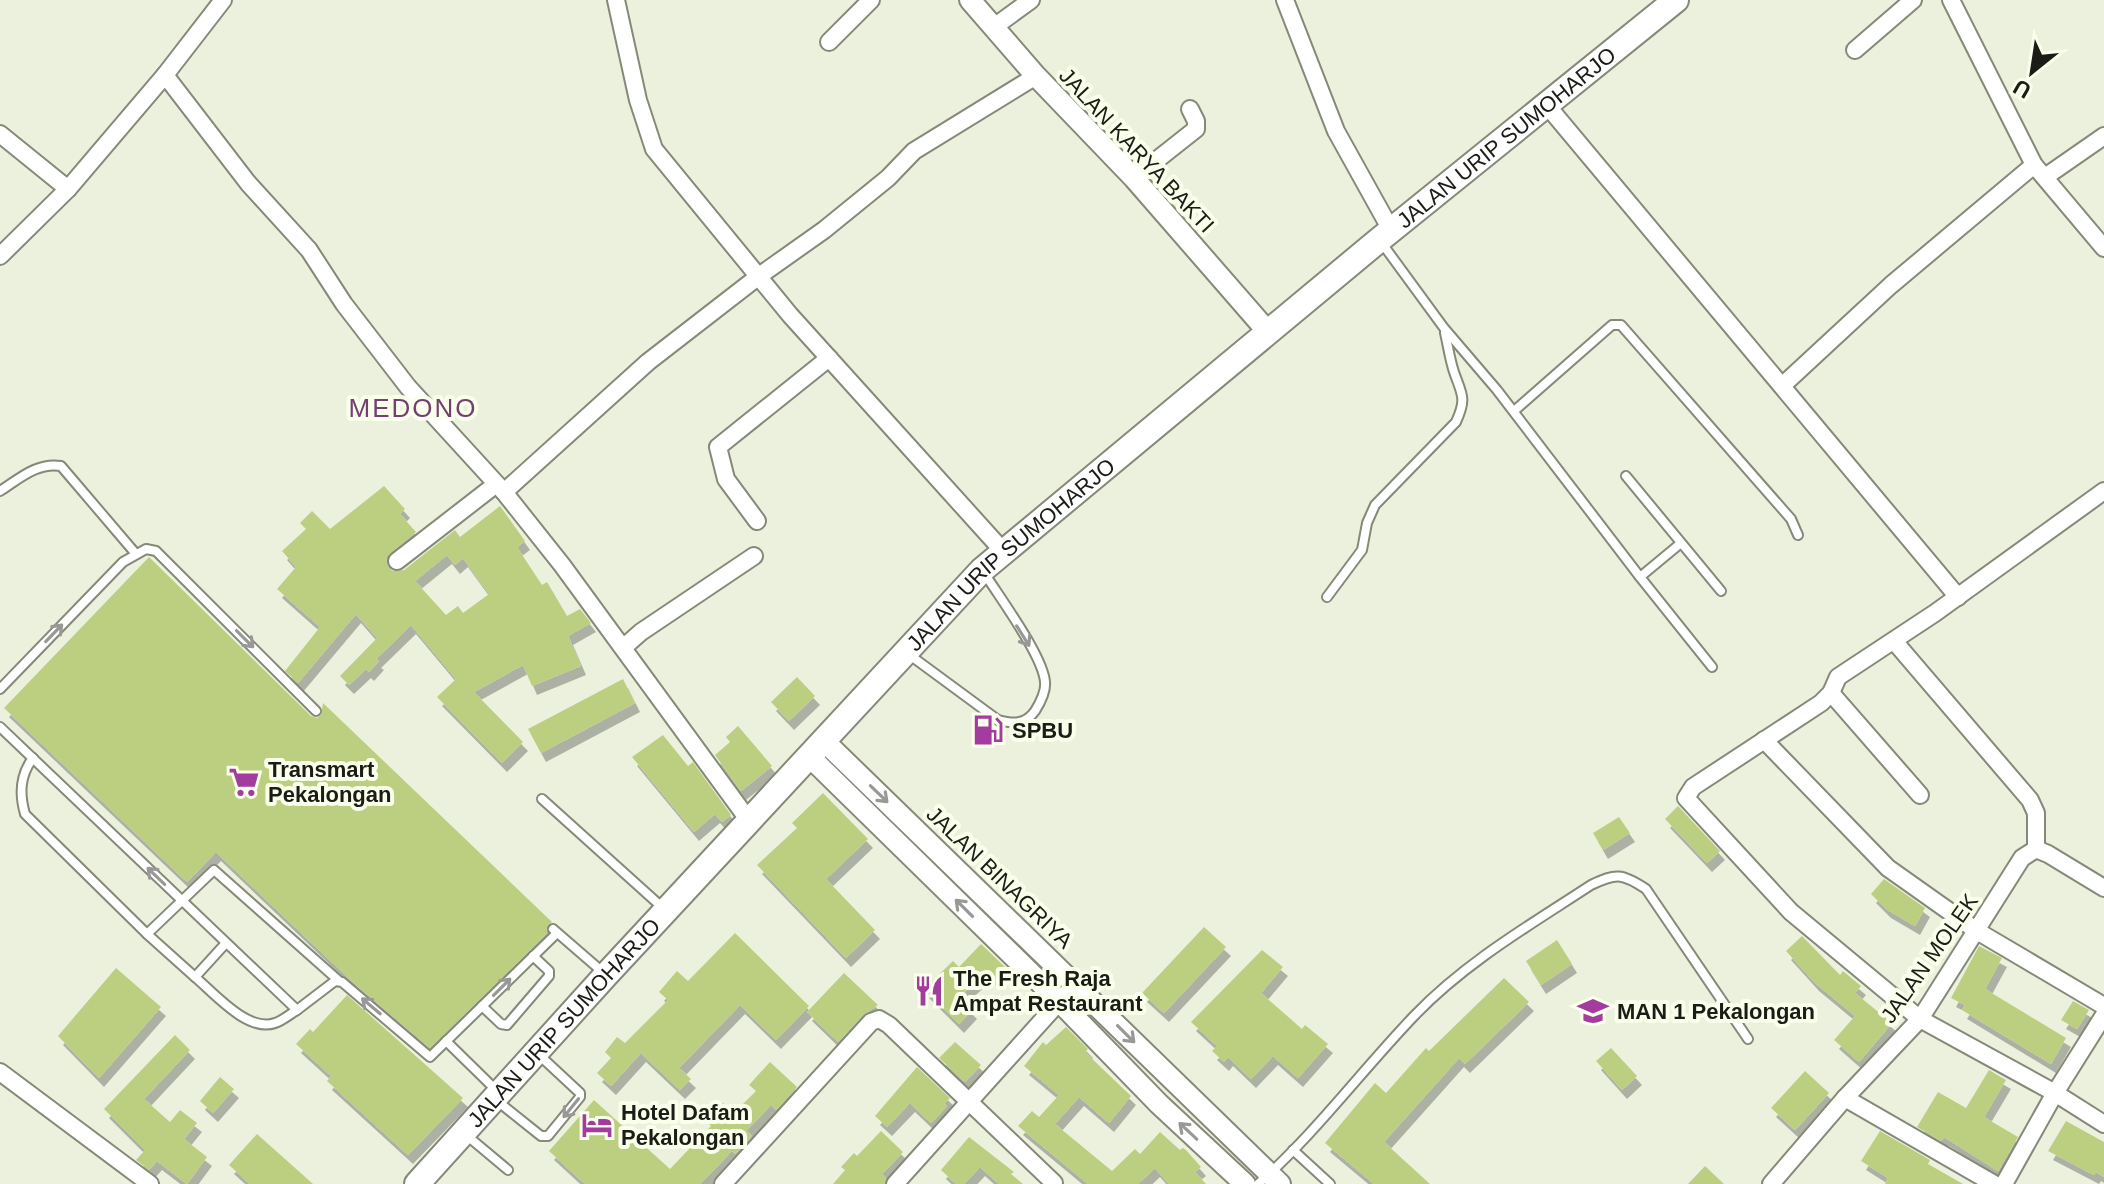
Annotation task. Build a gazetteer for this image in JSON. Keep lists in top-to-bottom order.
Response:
{
  "streets": {
    "main road": ["JALAN URIP SUMOHARJO"],
    "street": ["JALAN KARYA BAKTI", "JALAN BINAGRIYA", "JALAN MOLEK"]
  },
  "crossings": [
    ["JALAN URIP SUMOHARJO", "JALAN KARYA BAKTI"],
    ["JALAN URIP SUMOHARJO", "JALAN BINAGRIYA"]
  ],
  "districts": ["MEDONO"],
  "places": {
    "fuel station": ["SPBU"],
    "supermarket": ["Transmart Pekalongan"],
    "restaurant": ["The Fresh Raja Ampat Restaurant"],
    "school or university": ["MAN 1 Pekalongan"],
    "hotel": ["Hotel Dafam Pekalongan"]
  },
  "north": "bottom left"
}
